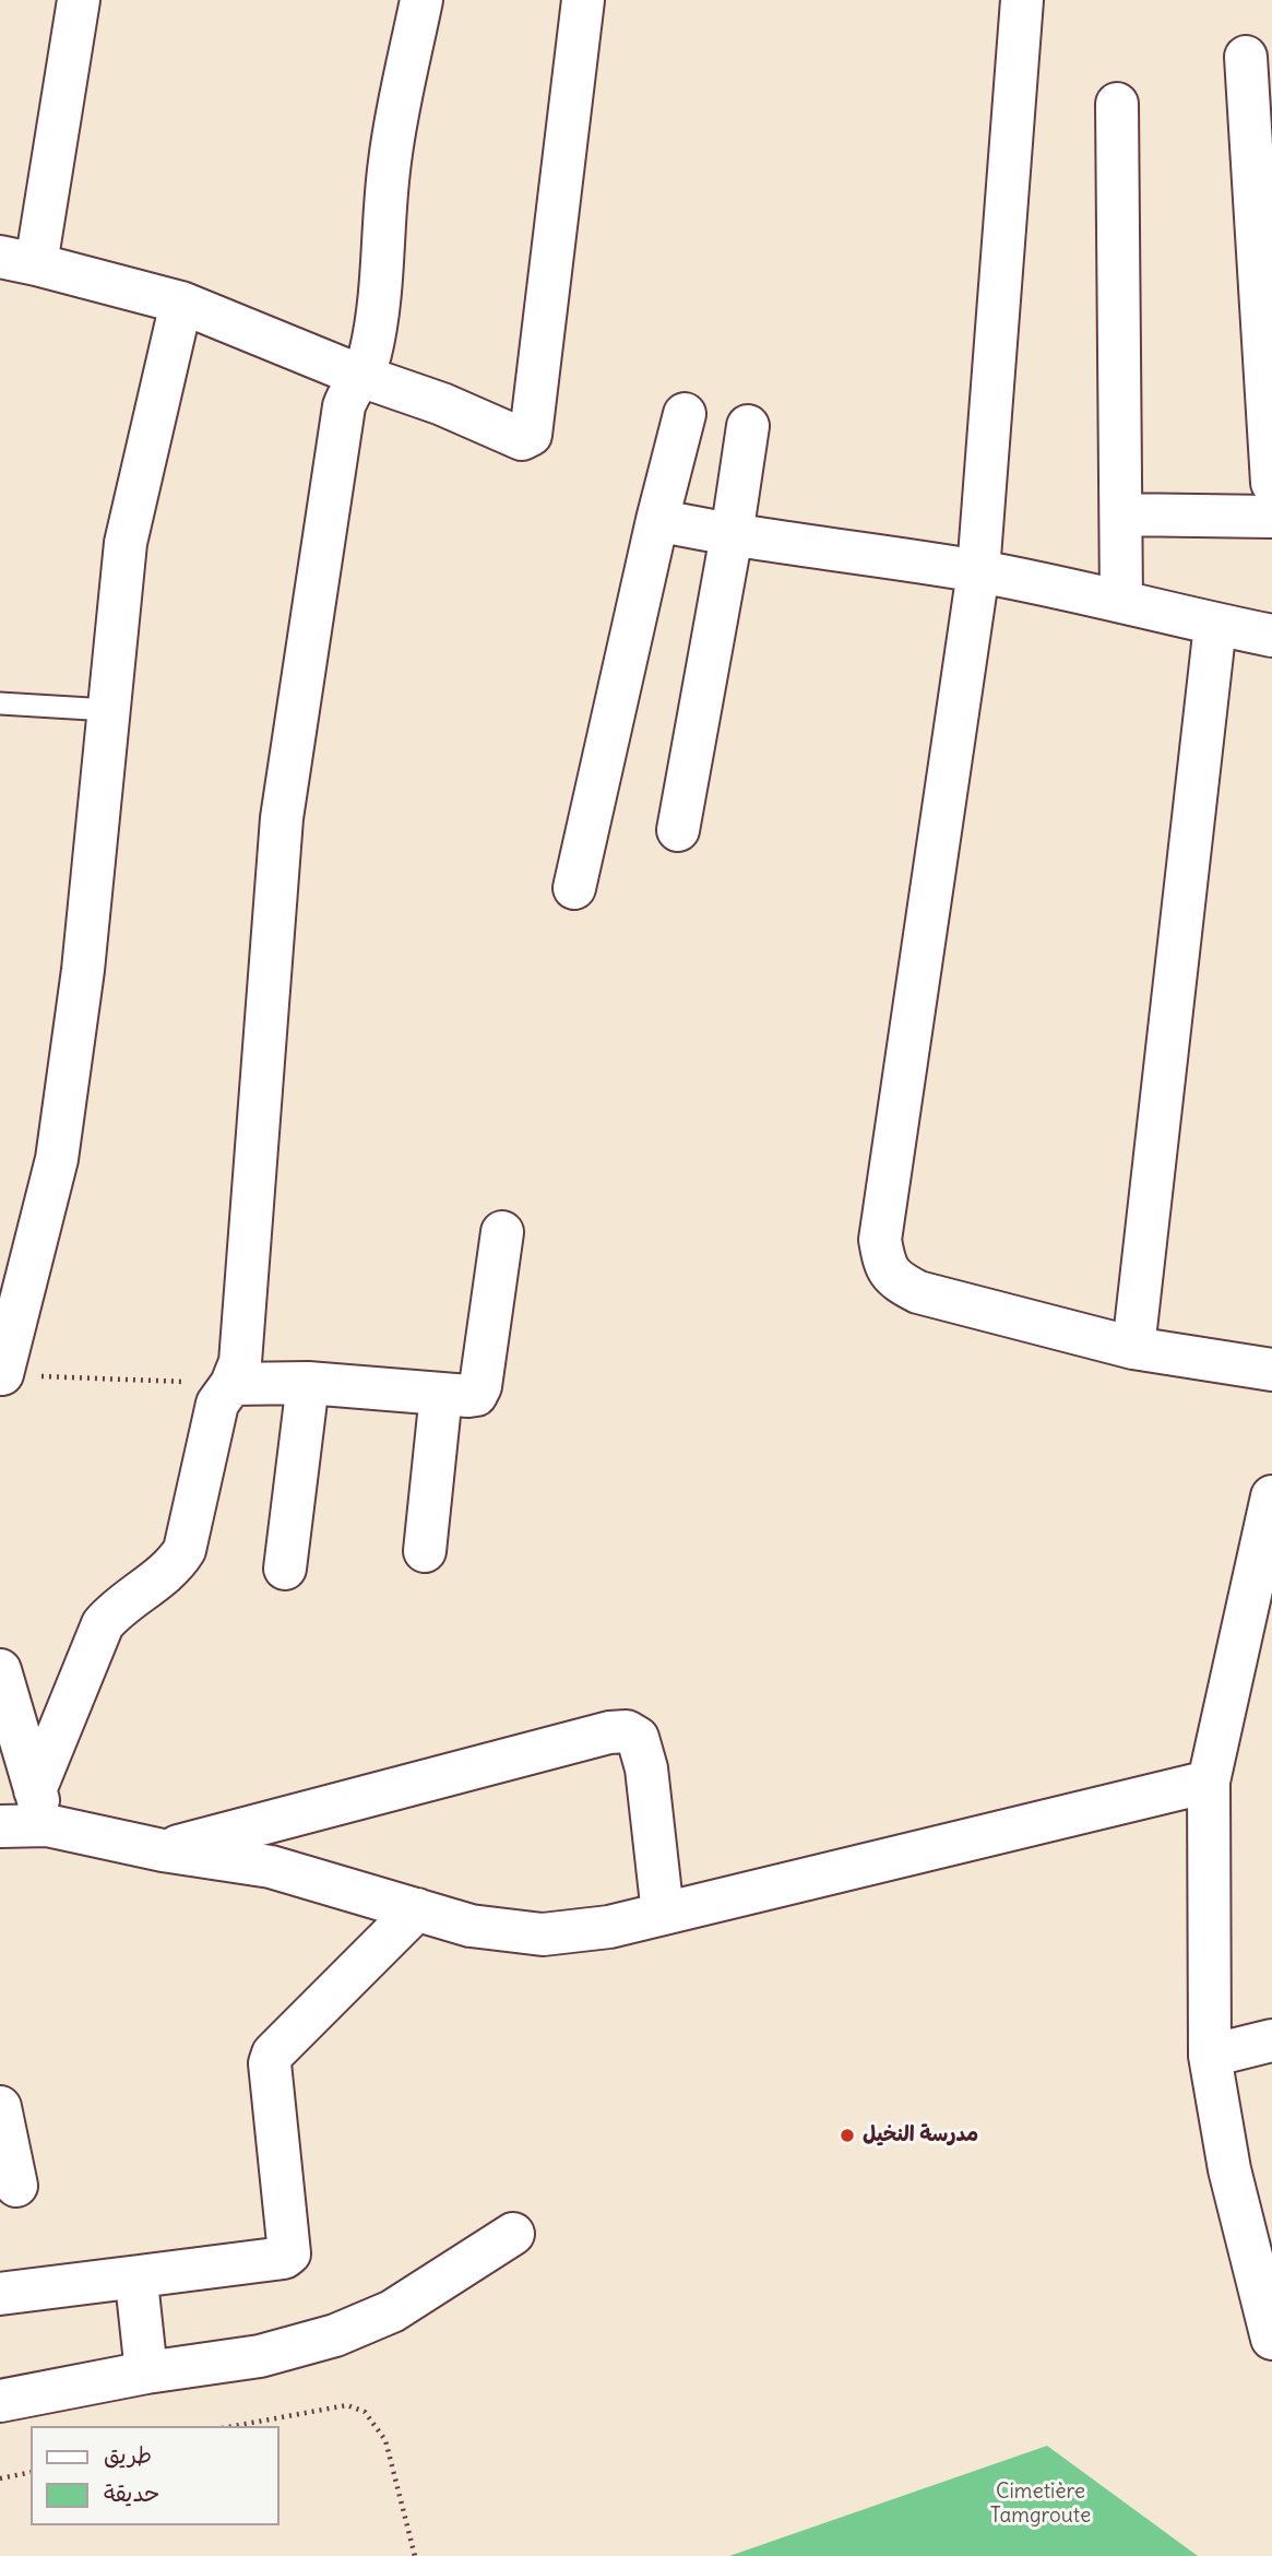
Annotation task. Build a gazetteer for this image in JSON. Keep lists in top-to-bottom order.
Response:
{
  "parks": ["Cimetière Tamgroute"],
  "places": ["مدرسة النخيل"],
  "legend": ["طريق", "حديقة"]
}
